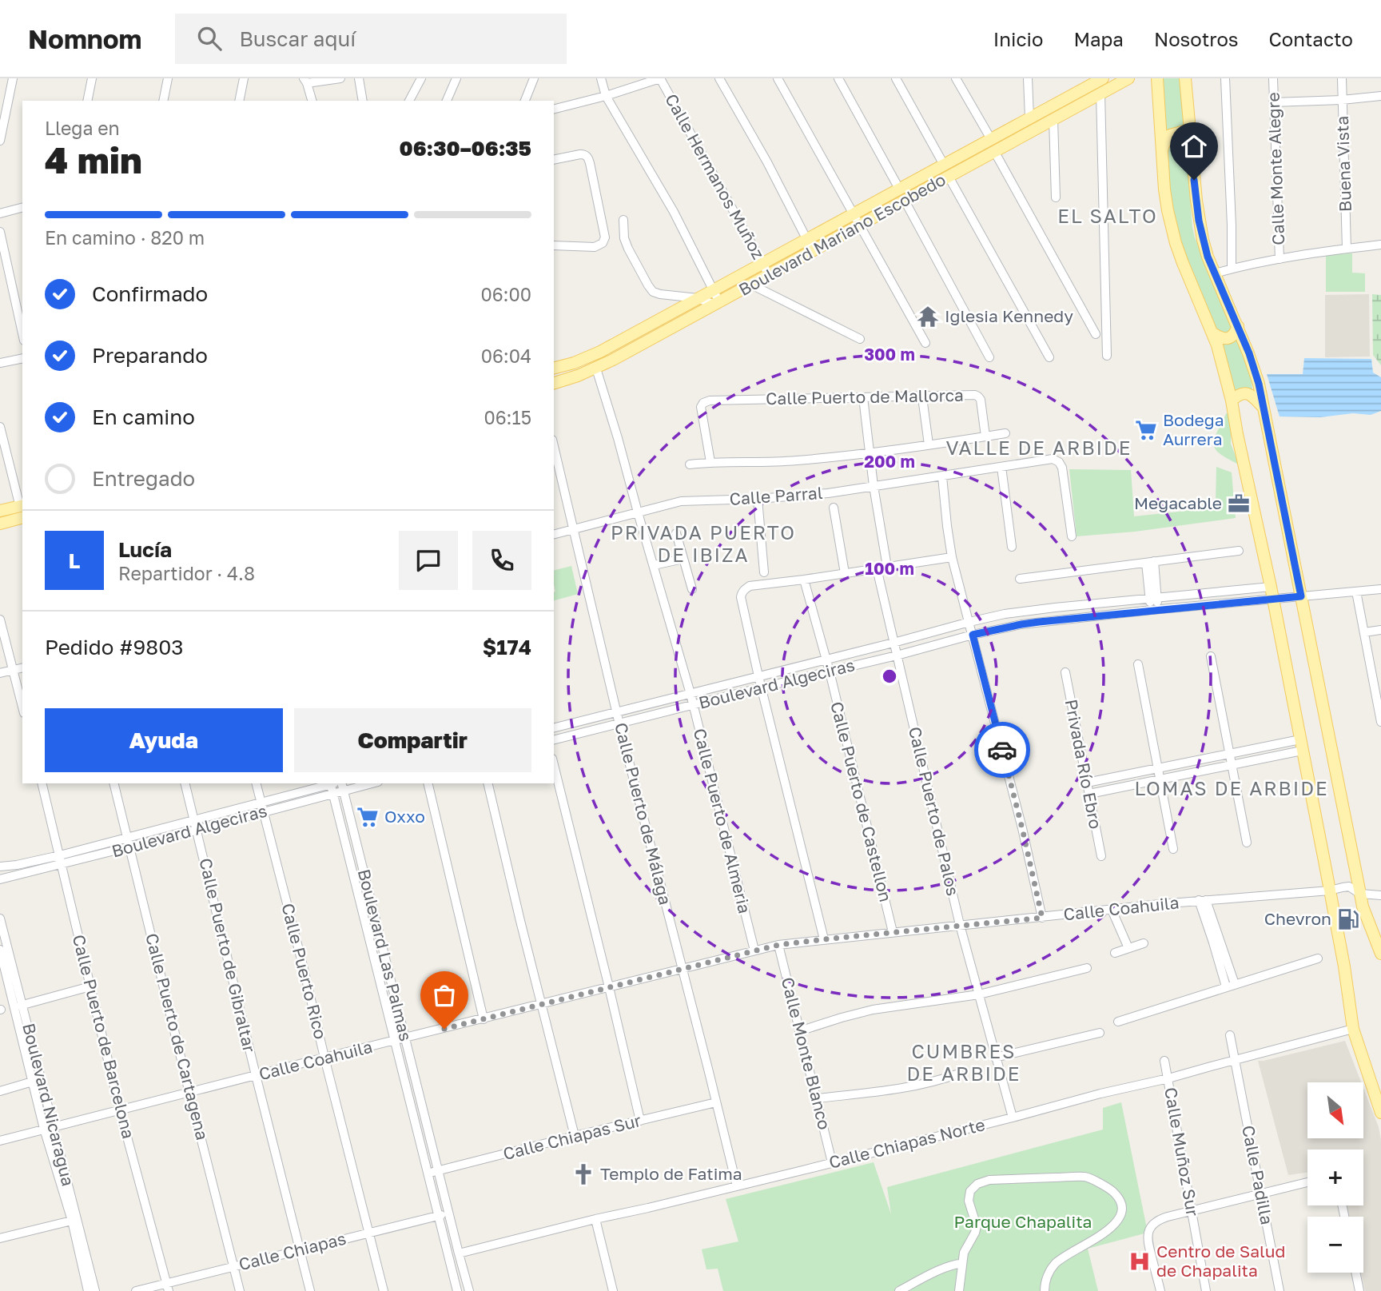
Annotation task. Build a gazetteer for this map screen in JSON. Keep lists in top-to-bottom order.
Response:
{
  "streets": {
    "main road": ["Boulevard Mariano Escobedo"],
    "street": [
      "Buena Vista",
      "Calle Monte Alegre",
      "Calle Hermanos Muñoz",
      "Calle Puerto de Mallorca",
      "Calle Parral",
      "Boulevard Algeciras",
      "Privada Río Ebro",
      "Calle Puerto de Castellon",
      "Calle Puerto de Palos",
      "Calle Puerto de Málaga",
      "Calle Puerto de Almeria",
      "Calle Coahuila",
      "Calle Puerto de Gibraltar",
      "Boulevard Las Palmas",
      "Calle Puerto Rico",
      "Calle Puerto de Barcelona",
      "Calle Puerto de Cartagena",
      "Calle Monte Blanco",
      "Boulevard Nicaragua",
      "Calle Chiapas Sur",
      "Calle Chiapas Norte",
      "Calle Muñoz Sur",
      "Calle Padilla",
      "Calle Chiapas"
    ]
  },
  "crossings": [
    ["Calle Hermanos Muñoz", "Boulevard Mariano Escobedo"],
    ["Boulevard Mariano Escobedo", "Calle Puerto de Almeria"],
    ["Calle Parral", "Calle Puerto de Málaga"],
    ["Calle Parral", "Calle Puerto de Almeria"],
    ["Boulevard Algeciras", "Calle Puerto de Castellon"],
    ["Boulevard Algeciras", "Calle Puerto de Palos"],
    ["Boulevard Algeciras", "Calle Puerto de Málaga"],
    ["Boulevard Algeciras", "Calle Puerto de Almeria"],
    ["Boulevard Algeciras", "Calle Puerto de Gibraltar"],
    ["Boulevard Algeciras", "Boulevard Las Palmas"],
    ["Boulevard Algeciras", "Calle Puerto Rico"],
    ["Boulevard Algeciras", "Calle Puerto de Barcelona"],
    ["Boulevard Algeciras", "Calle Puerto de Cartagena"],
    ["Calle Puerto de Castellon", "Calle Coahuila"],
    ["Calle Puerto de Palos", "Calle Coahuila"],
    ["Calle Puerto de Palos", "Calle Chiapas Norte"],
    ["Calle Puerto de Málaga", "Calle Coahuila"],
    ["Calle Puerto de Málaga", "Calle Chiapas Sur"],
    ["Calle Puerto de Málaga", "Calle Chiapas Norte"],
    ["Calle Puerto de Almeria", "Calle Coahuila"],
    ["Calle Coahuila", "Calle Puerto de Gibraltar"],
    ["Calle Coahuila", "Boulevard Las Palmas"],
    ["Calle Coahuila", "Calle Puerto Rico"],
    ["Calle Coahuila", "Calle Puerto de Barcelona"],
    ["Calle Coahuila", "Calle Puerto de Cartagena"],
    ["Calle Coahuila", "Calle Monte Blanco"],
    ["Calle Coahuila", "Boulevard Nicaragua"],
    ["Calle Puerto de Gibraltar", "Calle Chiapas"],
    ["Boulevard Las Palmas", "Calle Chiapas Sur"],
    ["Boulevard Las Palmas", "Calle Chiapas Norte"],
    ["Boulevard Las Palmas", "Calle Chiapas"],
    ["Calle Puerto Rico", "Calle Chiapas"],
    ["Calle Puerto de Barcelona", "Calle Chiapas"],
    ["Calle Puerto de Cartagena", "Calle Chiapas"],
    ["Calle Monte Blanco", "Calle Chiapas Norte"],
    ["Calle Chiapas Norte", "Calle Muñoz Sur"],
    ["Calle Chiapas Norte", "Calle Padilla"]
  ],
  "districts": [
    "EL SALTO",
    "VALLE DE ARBIDE",
    "PRIVADA PUERTO DE IBIZA",
    "LOMAS DE ARBIDE",
    "CUMBRES DE ARBIDE"
  ],
  "parks": ["Parque Chapalita"],
  "places": {
    "temple": ["Iglesia Kennedy"],
    "supermarket": ["Bodega Aurrera", "Oxxo"],
    "office": ["Megacable"],
    "fuel station": ["Chevron"],
    "church": ["Templo de Fatima"],
    "hospital": ["Centro de Salud de Chapalita"]
  },
  "north": "bottom right",
  "page": {
    "header": "Nomnom",
    "search": "Buscar aquí",
    "nav": [
      "Inicio",
      "Mapa",
      "Nosotros",
      "Contacto"
    ],
    "heading": ["4 min", "Llega en", "06:30–06:35"],
    "panel": [
      "Lucía",
      "Repartidor · 4.8",
      "Pedido #9803",
      "$174"
    ],
    "bar": "En camino · 820 m",
    "list": [
      ["Confirmado", "06:00"],
      ["Preparando", "06:04"],
      ["En camino", "06:15"],
      "Entregado"
    ],
    "round": "L",
    "buttons": ["Ayuda", "Compartir"],
    "map_buttons": ["+", "−"]
  },
  "rings": ["300 m", "200 m", "100 m"]
}
